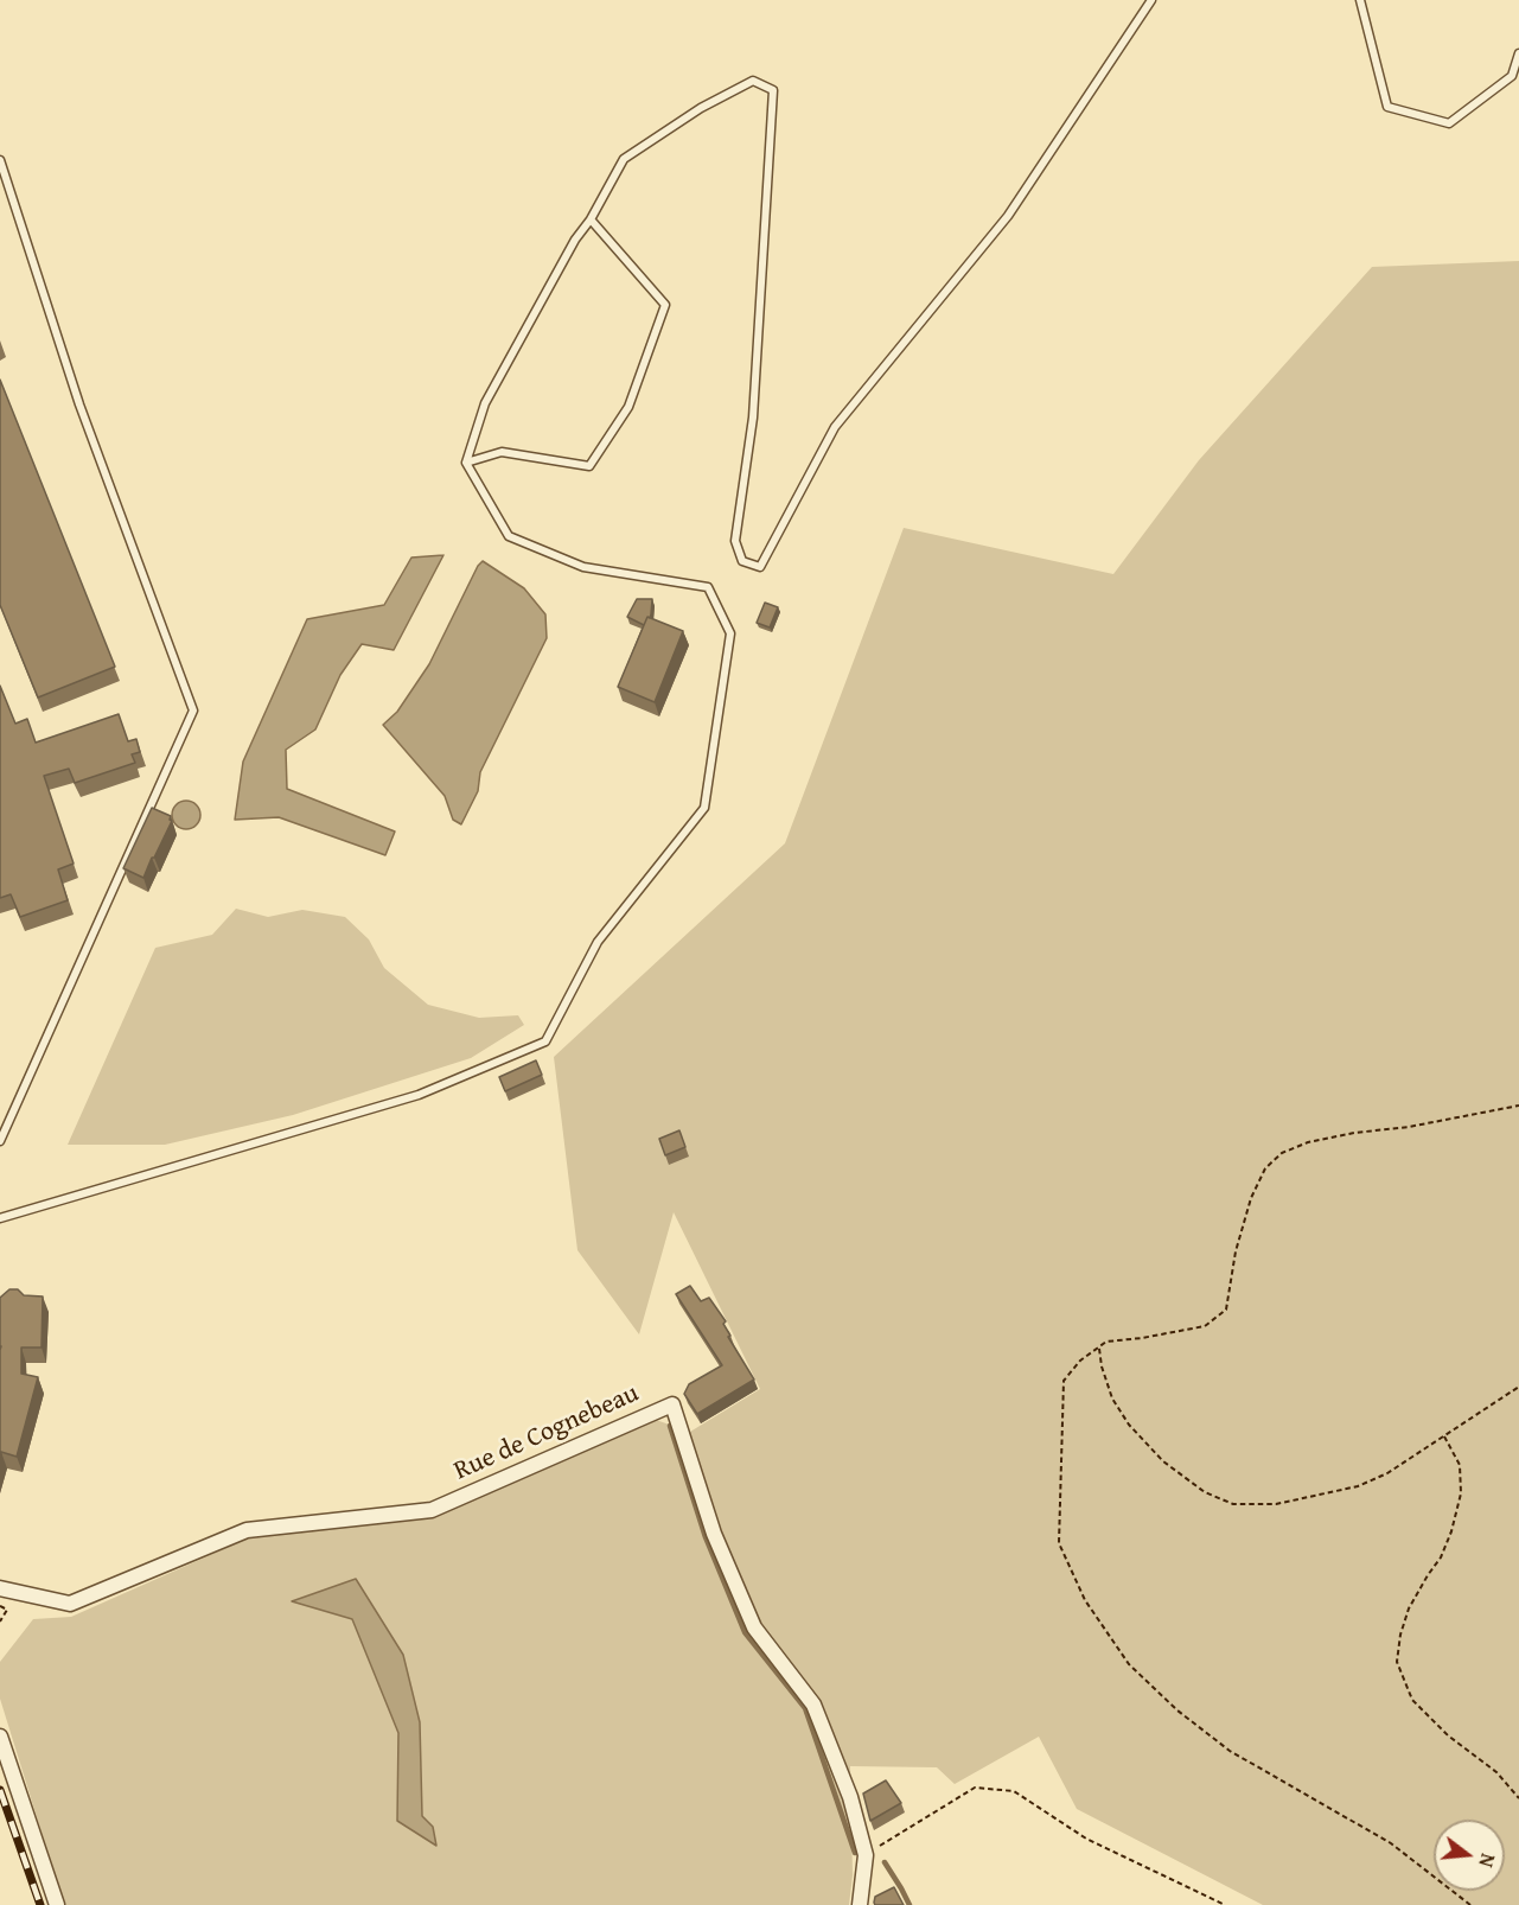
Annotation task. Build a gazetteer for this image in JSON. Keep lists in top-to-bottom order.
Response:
{
  "streets": {
    "street": ["Rue de Cognebeau"]
  },
  "north": "right"
}
